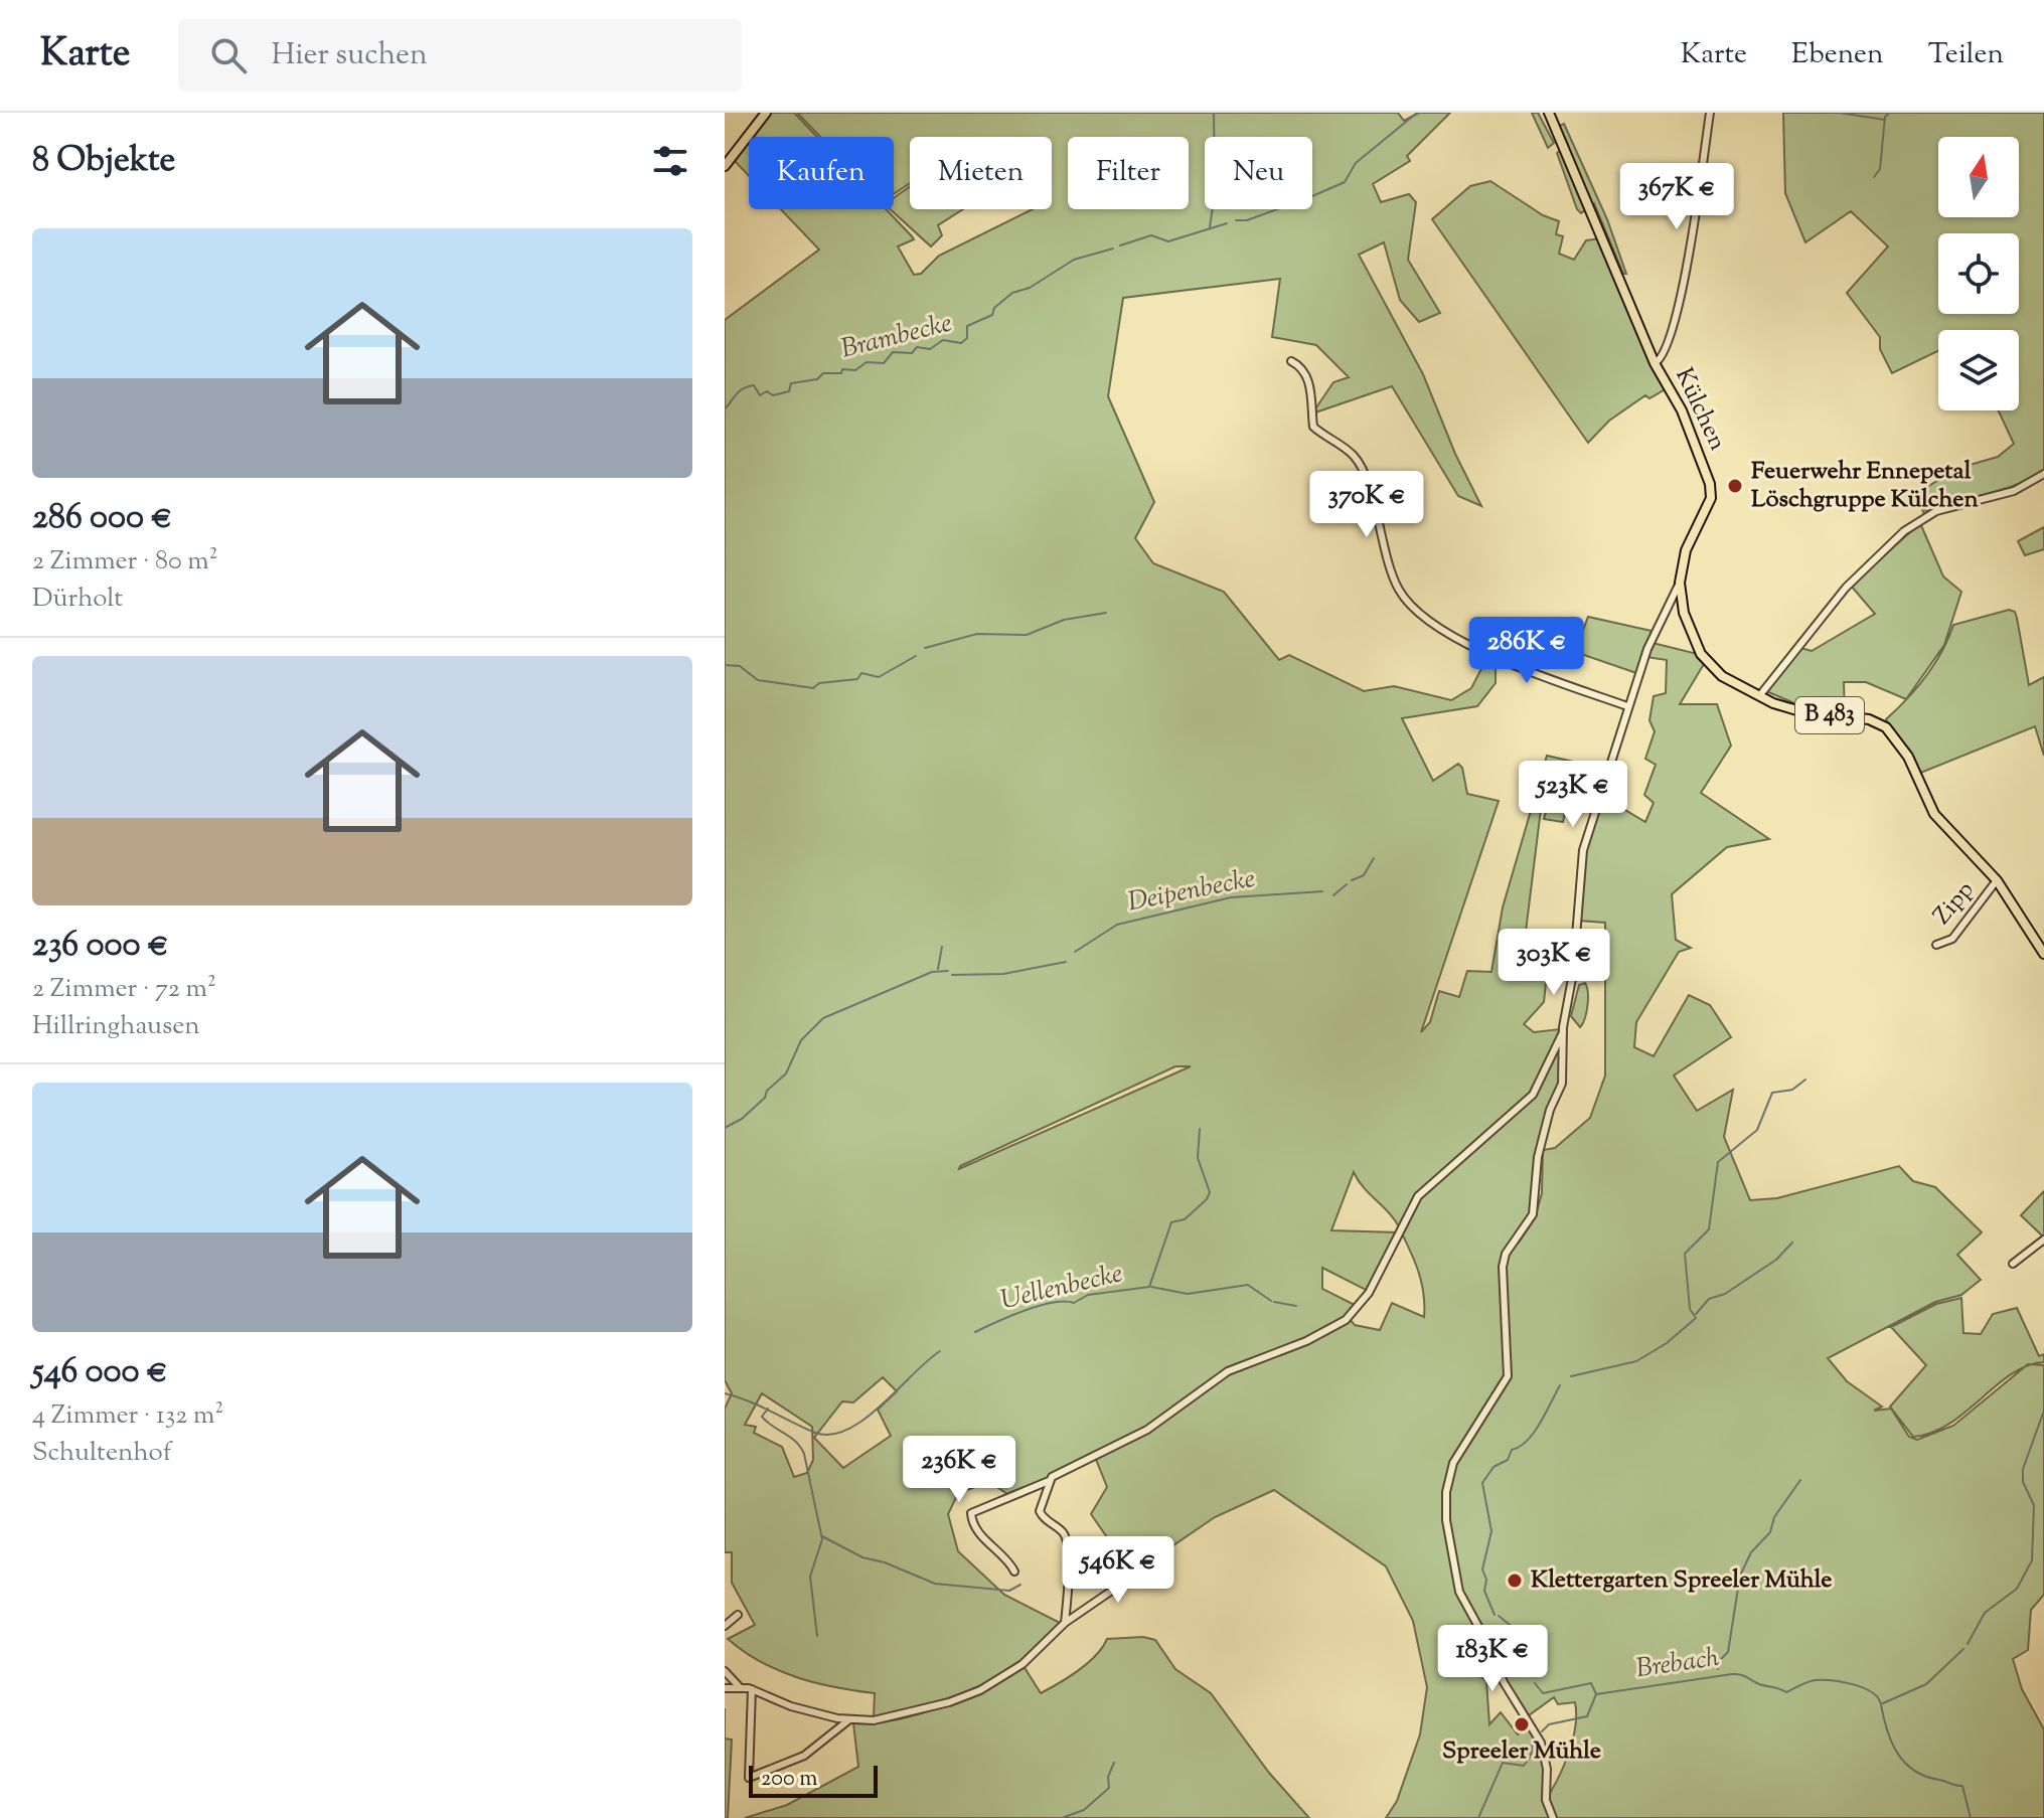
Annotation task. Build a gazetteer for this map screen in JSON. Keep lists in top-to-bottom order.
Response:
{
  "streets": {
    "main road": ["Külchen", "B 483"],
    "street": ["Zipp"]
  },
  "crossings": [
    ["Külchen", "B 483"],
    ["B 483", "Zipp"]
  ],
  "water": [
    "Brambecke",
    "Deipenbecke",
    "Uellenbecke",
    "Brebach"
  ],
  "places": ["Feuerwehr Ennepetal Löschgruppe Külchen", "Klettergarten Spreeler Mühle", "Spreeler Mühle"],
  "scale_bar": "200 m",
  "north": "top",
  "page": {
    "header": "Karte",
    "search": "Hier suchen",
    "nav": ["Karte", "Ebenen", "Teilen"],
    "heading": "8 Objekte",
    "chip": [
      "Kaufen",
      "Mieten",
      "Filter",
      "Neu"
    ],
    "price": [
      "367K €",
      "370K €",
      "286K €",
      "523K €",
      "303K €",
      "236K €",
      "546K €",
      "183K €"
    ],
    "list": [
      {
        "name": "286 000 €",
        "note": "2 Zimmer · 80 m² · Dürholt"
      },
      {
        "name": "236 000 €",
        "note": "2 Zimmer · 72 m² · Hillringhausen"
      },
      {
        "name": "546 000 €",
        "note": "4 Zimmer · 132 m² · Schultenhof"
      }
    ],
    "scale": "200 m"
  }
}
